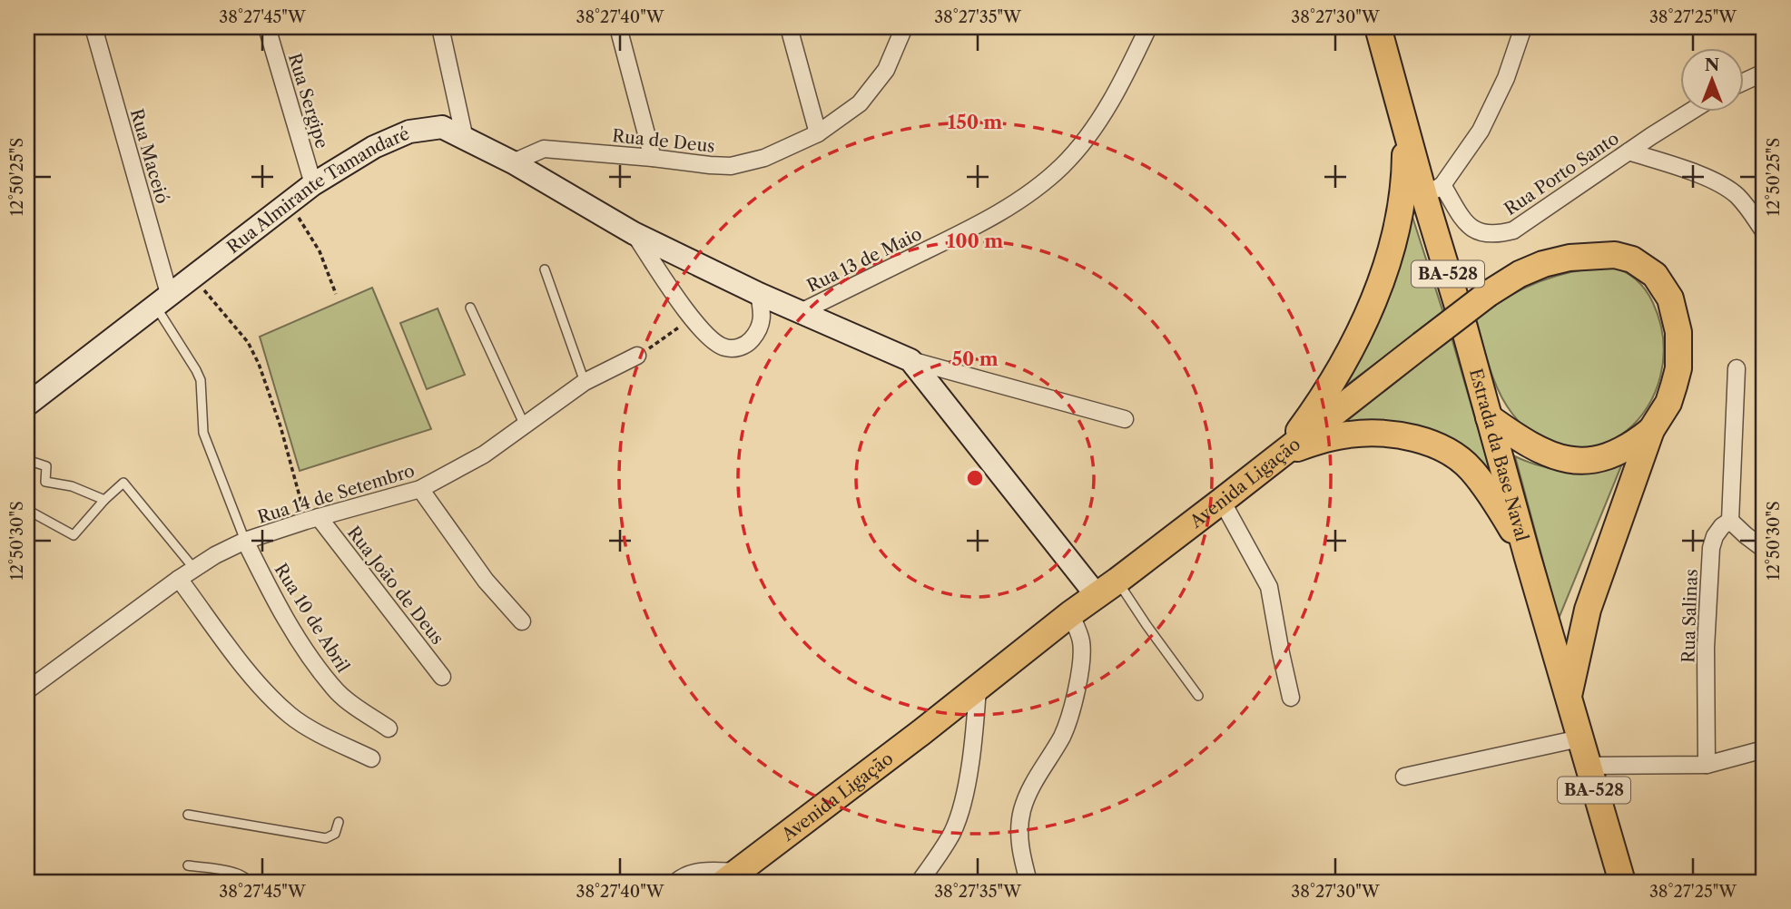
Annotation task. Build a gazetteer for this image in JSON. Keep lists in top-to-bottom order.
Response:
{
  "streets": {
    "main road": [
      "Rua Almirante Tamandaré",
      "BA-528",
      "Estrada da Base Naval",
      "Avenida Ligação"
    ],
    "street": [
      "Rua Sergipe",
      "Rua de Deus",
      "Rua Maceió",
      "Rua Porto Santo",
      "Rua 13 de Maio",
      "Rua 14 de Setembro",
      "Rua João de Deus",
      "Rua Salinas",
      "Rua 10 de Abril"
    ]
  },
  "crossings": [
    ["Rua Sergipe", "Rua Almirante Tamandaré"],
    ["Rua de Deus", "Rua Almirante Tamandaré"],
    ["Rua Maceió", "Rua Almirante Tamandaré"],
    ["Rua Porto Santo", "Estrada da Base Naval"],
    ["Rua Almirante Tamandaré", "Rua 13 de Maio"],
    ["Rua Almirante Tamandaré", "Avenida Ligação"],
    ["Estrada da Base Naval", "Avenida Ligação"],
    ["Rua 14 de Setembro", "Rua João de Deus"],
    ["Rua 14 de Setembro", "Rua 10 de Abril"]
  ],
  "north": "top",
  "coordinates": [
    "38°27'45\"W",
    "38°27'40\"W",
    "38°27'35\"W",
    "38°27'30\"W",
    "38°27'25\"W",
    "12°50'25\"S",
    "12°50'30\"S"
  ],
  "rings": ["150 m", "100 m", "50 m"]
}
